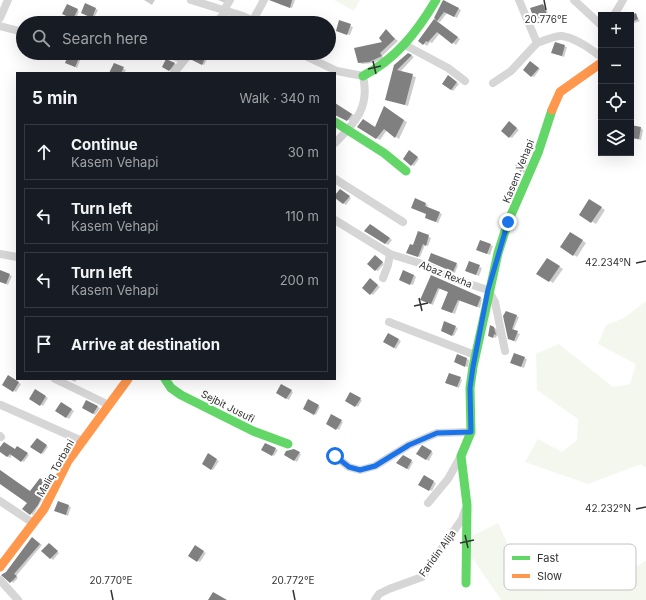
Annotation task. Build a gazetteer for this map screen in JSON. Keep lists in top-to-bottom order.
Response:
{
  "streets": {
    "street": [
      "Kasem Vehapi",
      "Abaz Rexha",
      "Sejbit Jusufi",
      "Maliq Torbani",
      "Faridin Alija"
    ]
  },
  "crossings": [
    ["Kasem Vehapi", "Abaz Rexha"],
    ["Kasem Vehapi", "Faridin Alija"]
  ],
  "legend": ["Fast", "Slow"],
  "page": {
    "map_buttons": ["+", "−"],
    "search": "Search here",
    "heading": ["5 min", "Walk · 340 m"],
    "list": [
      ["Continue", "Kasem Vehapi", "30 m"],
      ["Turn left", "Kasem Vehapi", "110 m"],
      ["Turn left", "Kasem Vehapi", "200 m"],
      "Arrive at destination"
    ]
  },
  "coordinates": [
    "20.776°E",
    "42.234°N",
    "42.232°N",
    "20.770°E",
    "20.772°E"
  ]
}
